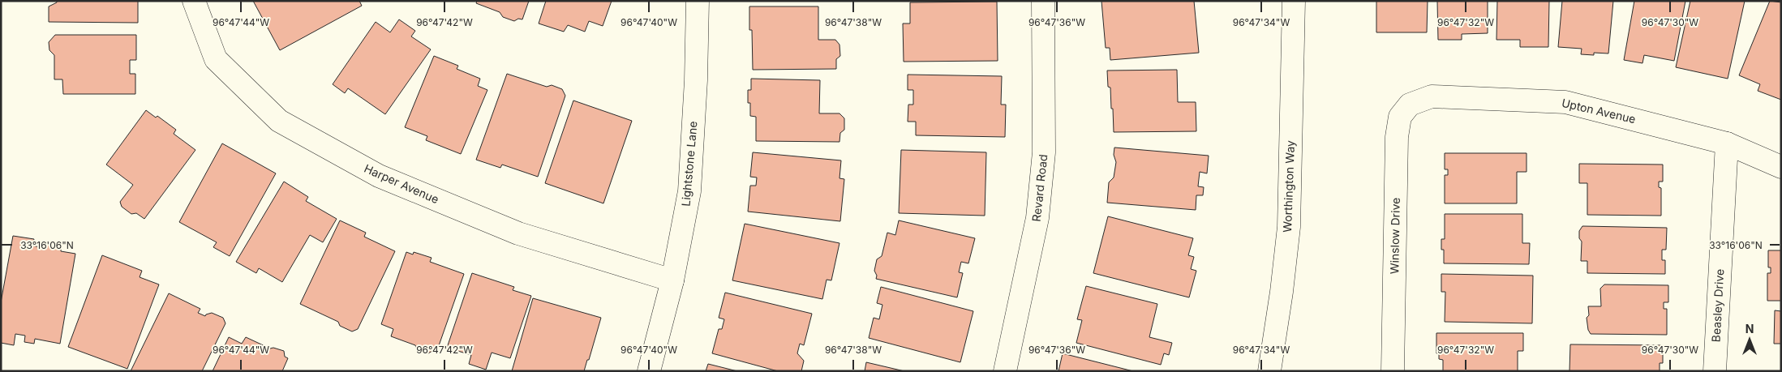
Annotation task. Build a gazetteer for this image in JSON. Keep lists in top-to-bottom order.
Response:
{
  "streets": {
    "street": [
      "Upton Avenue",
      "Lightstone Lane",
      "Harper Avenue",
      "Worthington Way",
      "Revard Road",
      "Winslow Drive",
      "Beasley Drive"
    ]
  },
  "crossings": [
    ["Upton Avenue", "Winslow Drive"],
    ["Upton Avenue", "Beasley Drive"],
    ["Lightstone Lane", "Harper Avenue"]
  ],
  "north": "top",
  "coordinates": [
    "96°47'44\"W",
    "96°47'42\"W",
    "96°47'40\"W",
    "96°47'38\"W",
    "96°47'36\"W",
    "96°47'34\"W",
    "96°47'32\"W",
    "96°47'30\"W",
    "33°16'06\"N"
  ]
}
